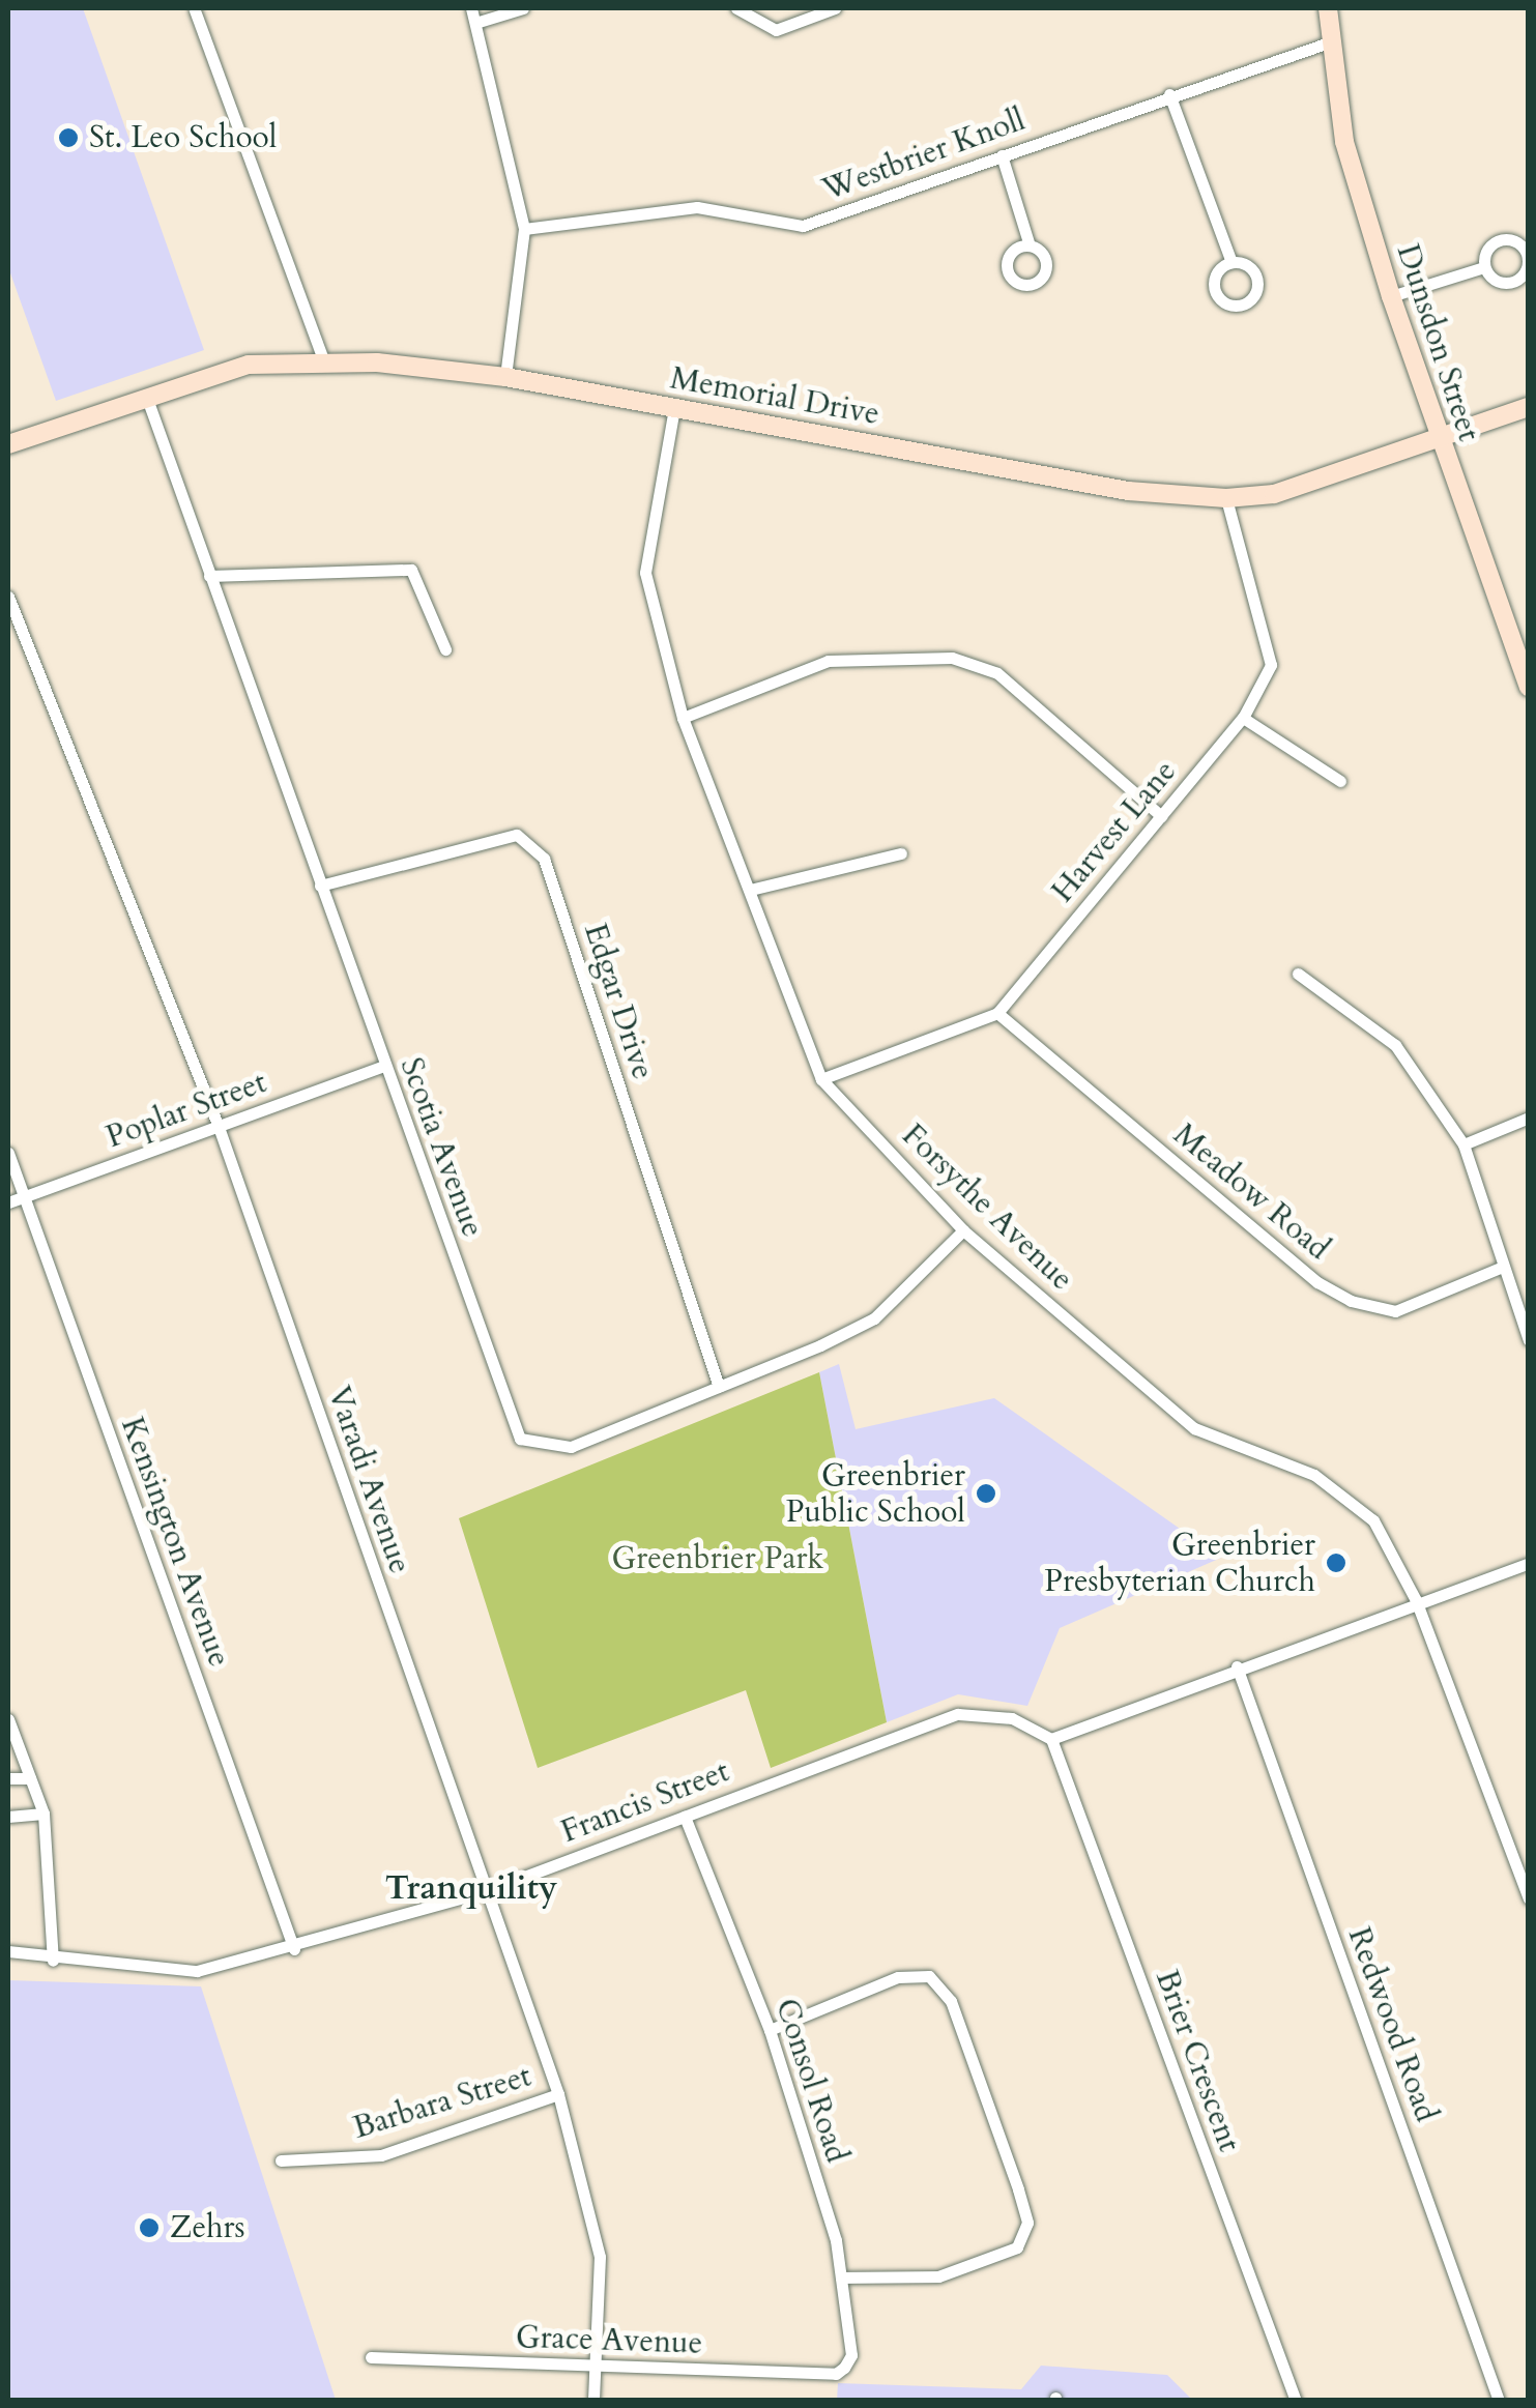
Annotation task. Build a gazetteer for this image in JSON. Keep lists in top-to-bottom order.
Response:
{
  "streets": {
    "main road": ["Dunsdon Street", "Memorial Drive"],
    "street": [
      "Westbrier Knoll",
      "Harvest Lane",
      "Edgar Drive",
      "Poplar Street",
      "Scotia Avenue",
      "Meadow Road",
      "Forsythe Avenue",
      "Varadi Avenue",
      "Kensington Avenue",
      "Francis Street",
      "Redwood Road",
      "Brier Crescent",
      "Consol Road",
      "Barbara Street",
      "Grace Avenue"
    ]
  },
  "crossings": [
    ["Westbrier Knoll", "Dunsdon Street"],
    ["Dunsdon Street", "Memorial Drive"],
    ["Memorial Drive", "Harvest Lane"],
    ["Memorial Drive", "Scotia Avenue"],
    ["Memorial Drive", "Forsythe Avenue"],
    ["Harvest Lane", "Meadow Road"],
    ["Harvest Lane", "Forsythe Avenue"],
    ["Edgar Drive", "Scotia Avenue"],
    ["Poplar Street", "Scotia Avenue"],
    ["Poplar Street", "Varadi Avenue"],
    ["Poplar Street", "Kensington Avenue"],
    ["Scotia Avenue", "Forsythe Avenue"],
    ["Varadi Avenue", "Francis Street"],
    ["Varadi Avenue", "Barbara Street"],
    ["Varadi Avenue", "Grace Avenue"],
    ["Kensington Avenue", "Francis Street"],
    ["Francis Street", "Brier Crescent"],
    ["Francis Street", "Consol Road"],
    ["Consol Road", "Grace Avenue"]
  ],
  "districts": ["Tranquility"],
  "parks": ["Greenbrier Park"],
  "places": [
    "St. Leo School",
    "Greenbrier Public School",
    "Greenbrier Presbyterian Church",
    "Zehrs"
  ]
}
